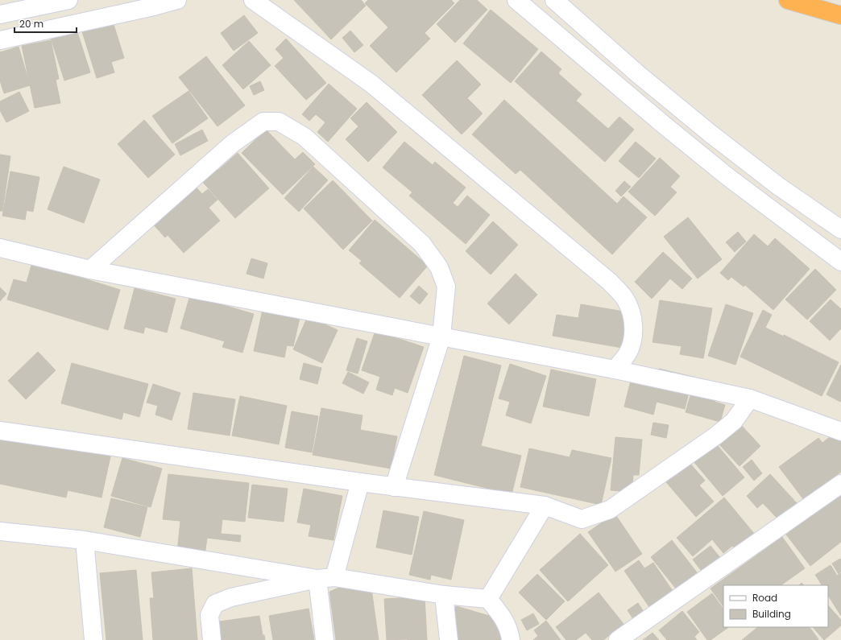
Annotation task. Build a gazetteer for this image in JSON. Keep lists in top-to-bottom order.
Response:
{
  "legend": ["Road", "Building"],
  "scale_bar": "20 m"
}
